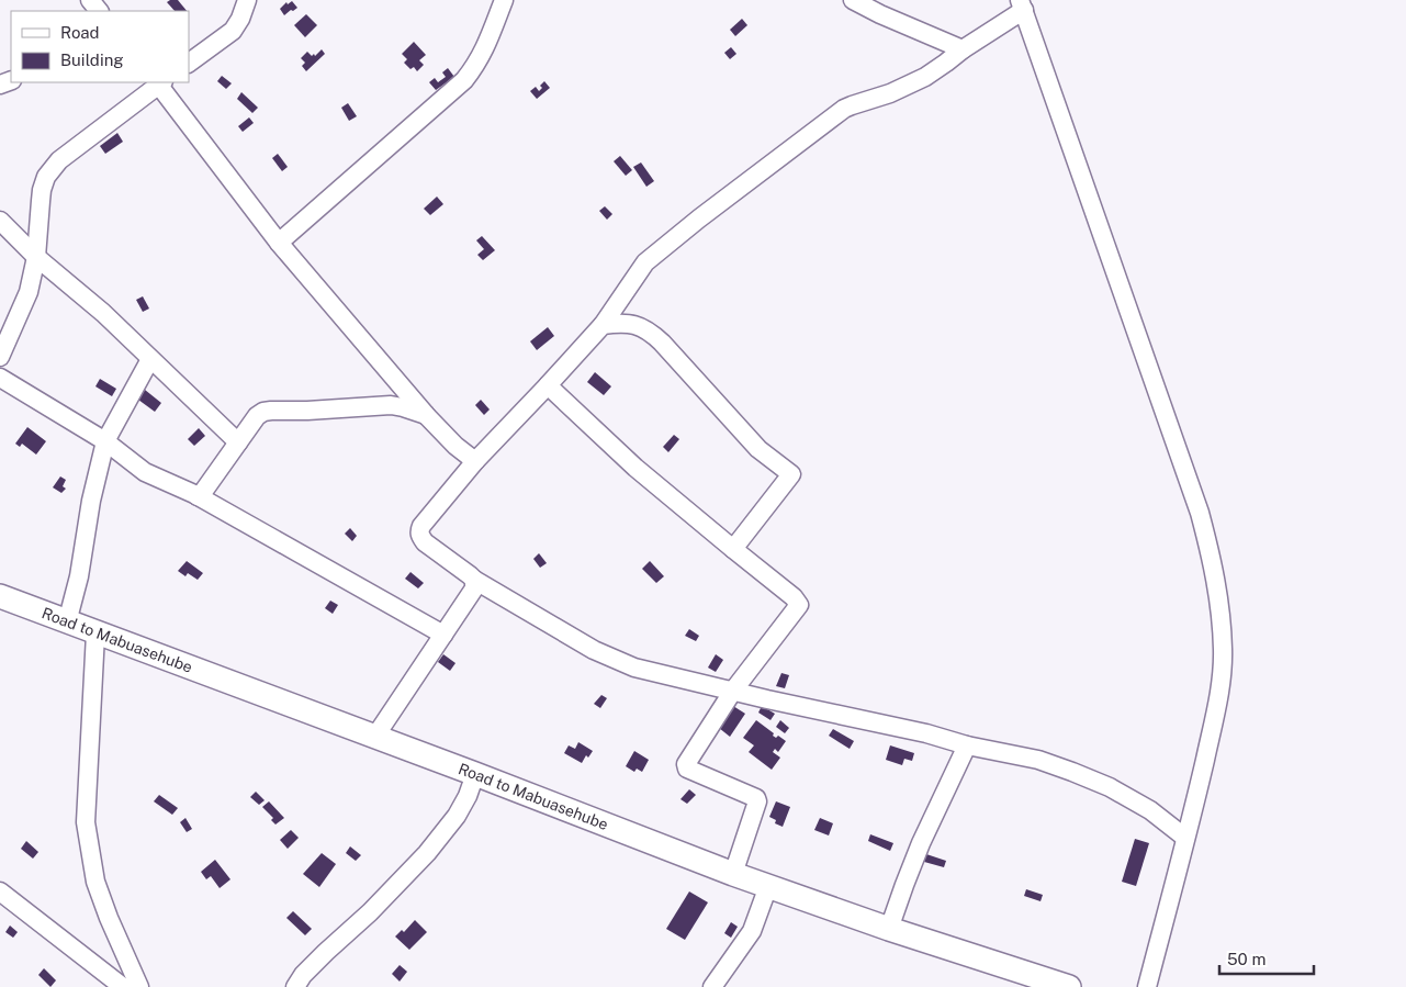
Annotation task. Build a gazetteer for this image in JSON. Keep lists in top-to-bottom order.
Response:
{
  "streets": {
    "main road": ["Road to Mabuasehube"]
  },
  "legend": ["Road", "Building"],
  "scale_bar": "50 m"
}
